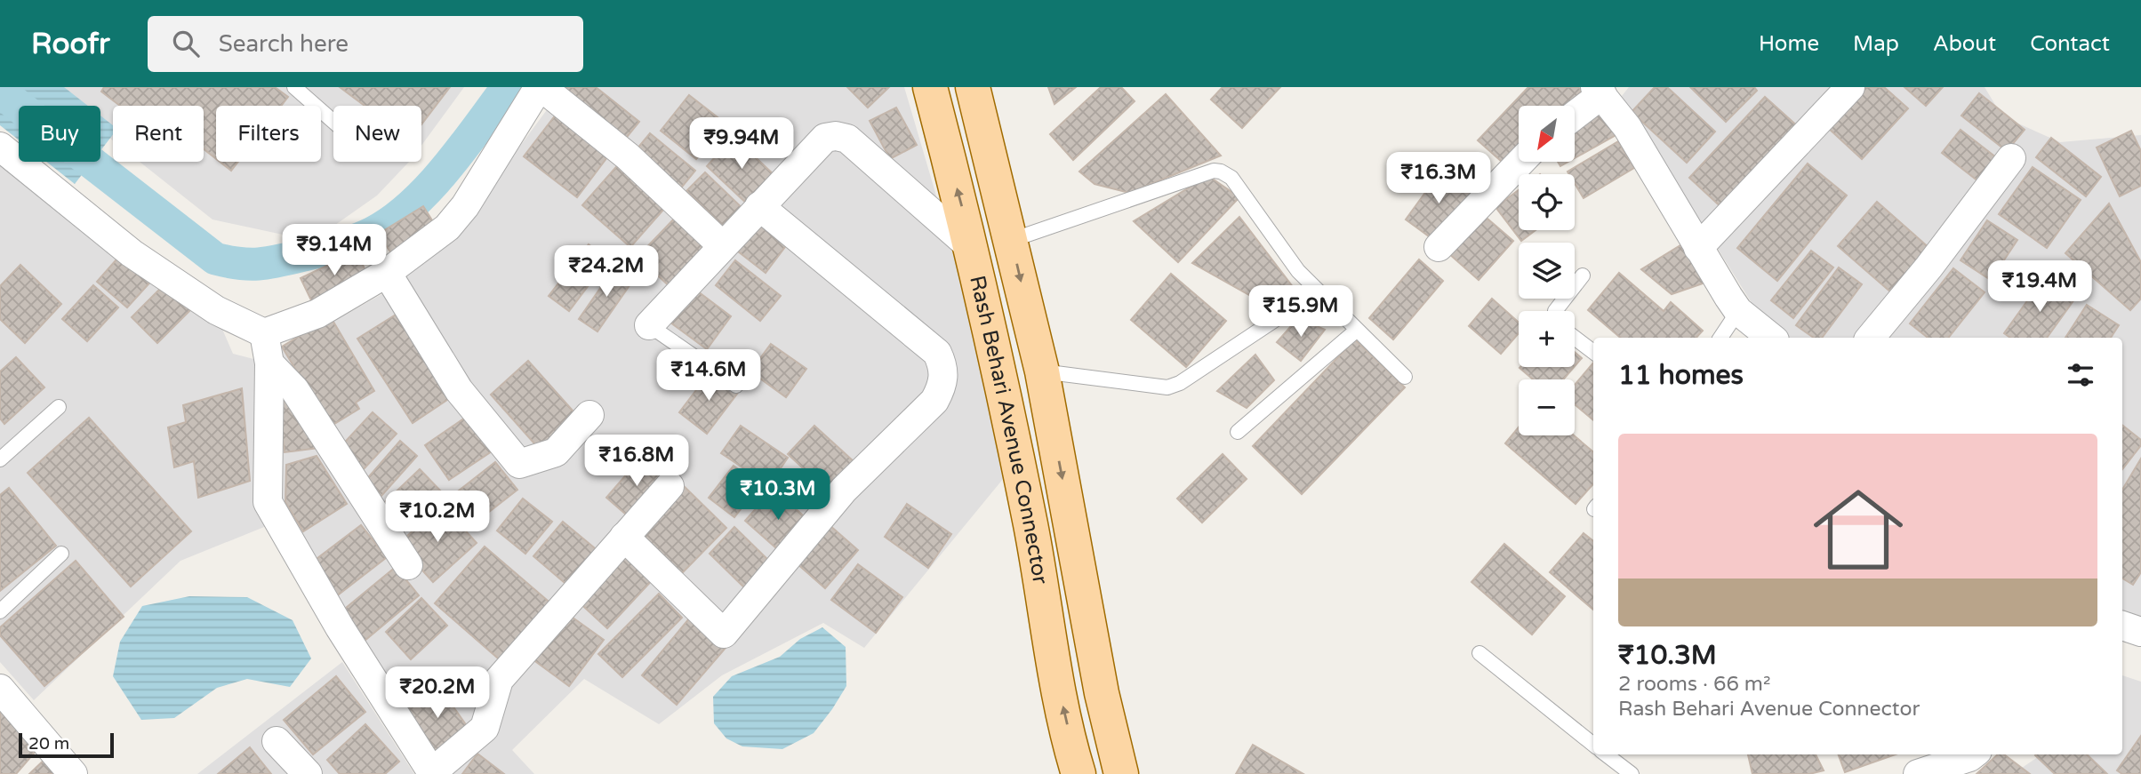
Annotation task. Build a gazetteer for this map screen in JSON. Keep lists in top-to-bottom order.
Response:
{
  "streets": {
    "main road": ["Rash Behari Avenue Connector"]
  },
  "scale_bar": "20 m",
  "north": "bottom left",
  "page": {
    "header": "Roofr",
    "search": "Search here",
    "nav": [
      "Home",
      "Map",
      "About",
      "Contact"
    ],
    "map_buttons": ["+", "−"],
    "chip": [
      "Buy",
      "Rent",
      "Filters",
      "New"
    ],
    "price": [
      "₹9.94M",
      "₹16.3M",
      "₹9.14M",
      "₹24.2M",
      "₹19.4M",
      "₹15.9M",
      "₹14.6M",
      "₹16.8M",
      "₹10.3M",
      "₹10.2M",
      "₹20.2M"
    ],
    "heading": "11 homes",
    "list": [
      {
        "name": "₹10.3M",
        "note": "2 rooms · 66 m² · Rash Behari Avenue Connector"
      }
    ],
    "scale": "20 m"
  }
}
